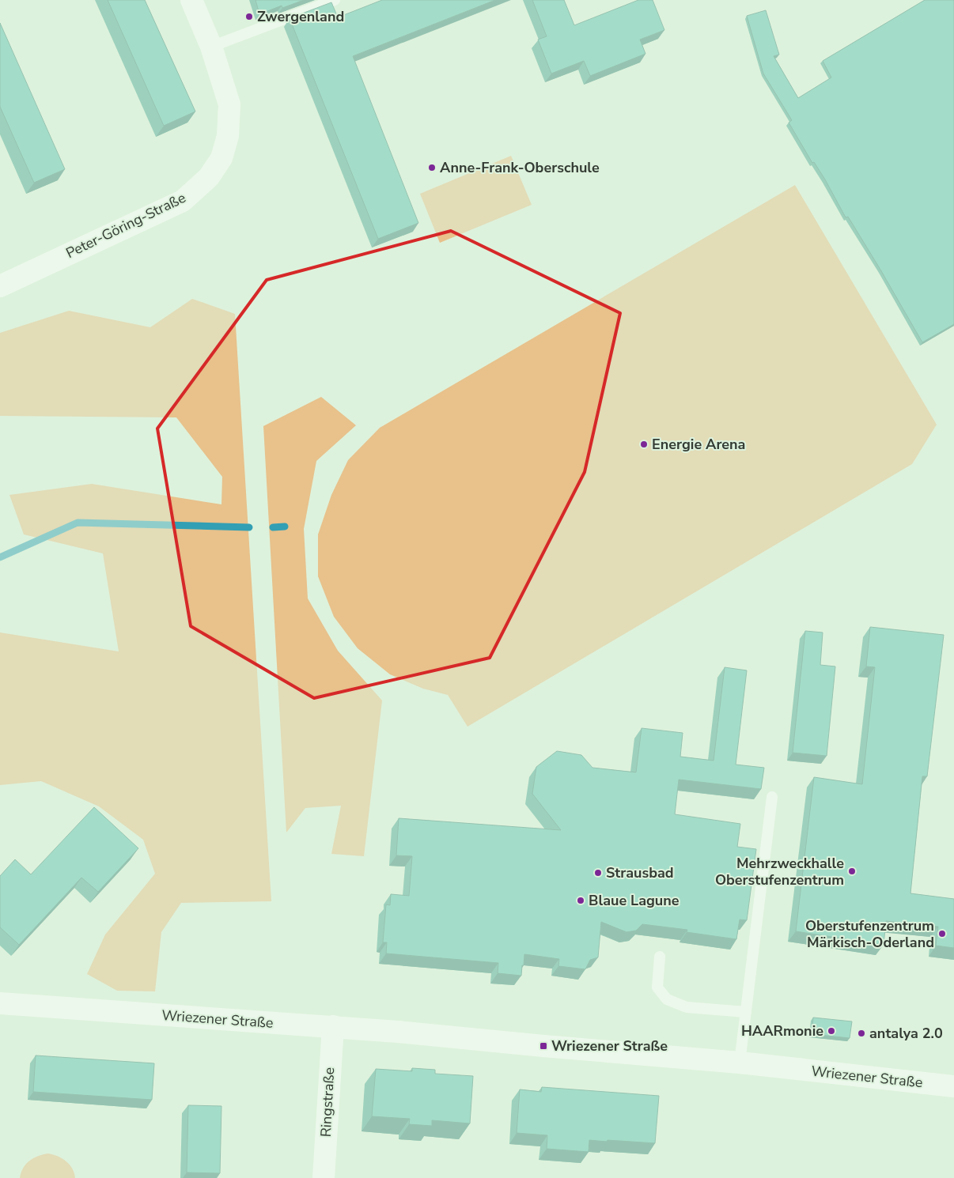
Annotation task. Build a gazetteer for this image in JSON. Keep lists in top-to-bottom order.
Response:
{
  "streets": {
    "street": ["Peter-Göring-Straße", "Wriezener Straße", "Ringstraße"]
  },
  "crossings": [
    ["Wriezener Straße", "Ringstraße"]
  ],
  "places": {
    "other": [
      "Zwergenland",
      "Anne-Frank-Oberschule",
      "Energie Arena",
      "Mehrzweckhalle Oberstufenzentrum",
      "Strausbad",
      "Blaue Lagune",
      "Oberstufenzentrum Märkisch-Oderland",
      "HAARmonie",
      "antalya 2.0"
    ],
    "transit": ["Wriezener Straße"]
  }
}
